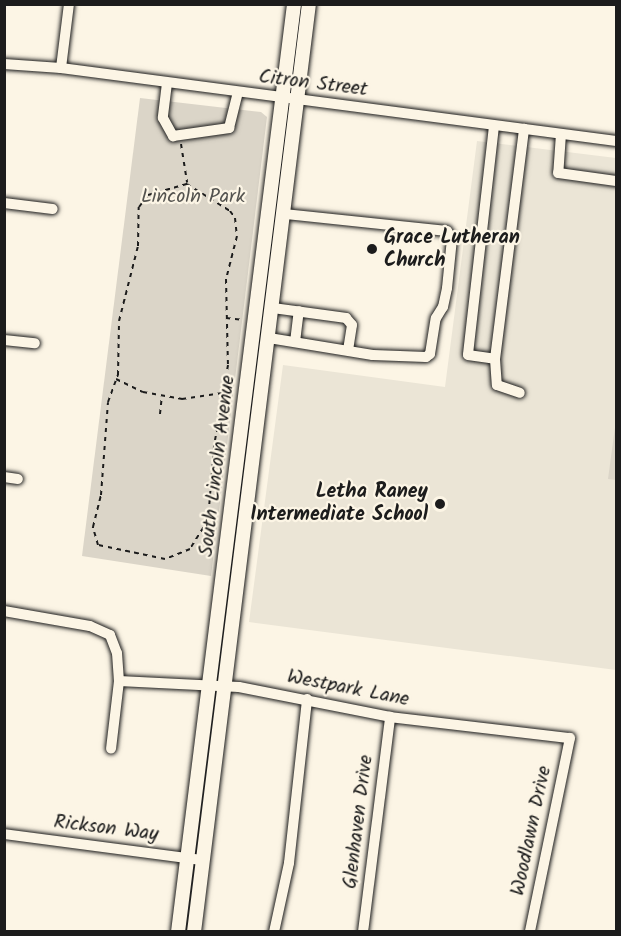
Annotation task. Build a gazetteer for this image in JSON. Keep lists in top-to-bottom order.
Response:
{
  "streets": {
    "main road": ["South Lincoln Avenue"],
    "street": [
      "Citron Street",
      "Westpark Lane",
      "Glenhaven Drive",
      "Rickson Way",
      "Woodlawn Drive"
    ]
  },
  "crossings": [
    ["Citron Street", "South Lincoln Avenue"],
    ["South Lincoln Avenue", "Westpark Lane"],
    ["South Lincoln Avenue", "Rickson Way"],
    ["Westpark Lane", "Glenhaven Drive"],
    ["Westpark Lane", "Woodlawn Drive"]
  ],
  "parks": ["Lincoln Park"],
  "places": ["Grace Lutheran Church", "Letha Raney Intermediate School"]
}
